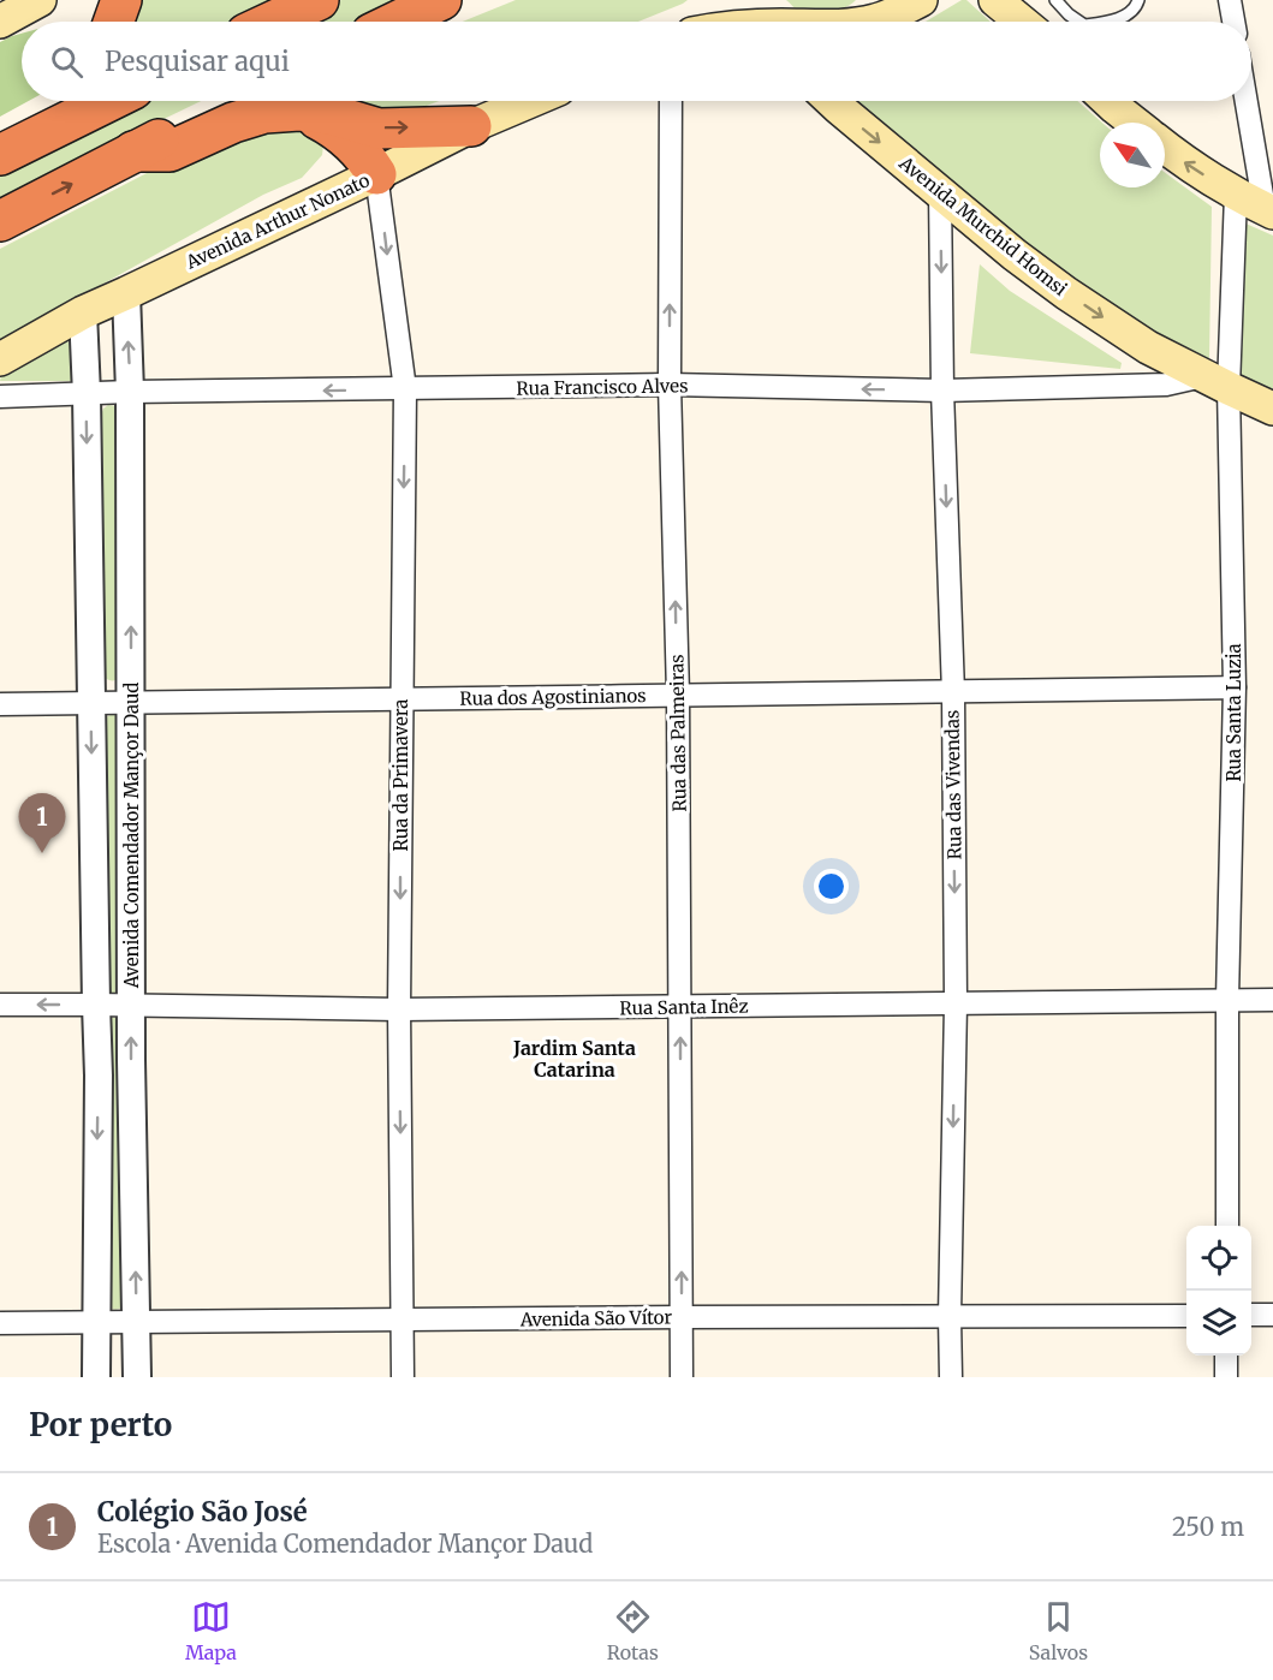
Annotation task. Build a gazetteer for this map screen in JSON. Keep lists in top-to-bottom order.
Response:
{
  "streets": {
    "main road": ["Avenida Arthur Nonato", "Avenida Murchid Homsi"],
    "street": [
      "Rua Francisco Alves",
      "Rua dos Agostinianos",
      "Rua Santa Luzia",
      "Rua das Palmeiras",
      "Rua da Primavera",
      "Rua das Vivendas",
      "Avenida Comendador Mançor Daud",
      "Rua Santa Inêz",
      "Avenida São Vítor"
    ]
  },
  "crossings": [
    ["Avenida Arthur Nonato", "Rua da Primavera"],
    ["Avenida Arthur Nonato", "Avenida Comendador Mançor Daud"],
    ["Avenida Murchid Homsi", "Rua Francisco Alves"],
    ["Avenida Murchid Homsi", "Rua Santa Luzia"],
    ["Avenida Murchid Homsi", "Rua das Vivendas"],
    ["Rua Francisco Alves", "Rua Santa Luzia"],
    ["Rua Francisco Alves", "Rua das Palmeiras"],
    ["Rua Francisco Alves", "Rua da Primavera"],
    ["Rua Francisco Alves", "Rua das Vivendas"],
    ["Rua Francisco Alves", "Avenida Comendador Mançor Daud"],
    ["Rua dos Agostinianos", "Rua Santa Luzia"],
    ["Rua dos Agostinianos", "Rua das Palmeiras"],
    ["Rua dos Agostinianos", "Rua da Primavera"],
    ["Rua dos Agostinianos", "Rua das Vivendas"],
    ["Rua dos Agostinianos", "Avenida Comendador Mançor Daud"],
    ["Rua Santa Luzia", "Rua Santa Inêz"],
    ["Rua das Palmeiras", "Rua Santa Inêz"],
    ["Rua das Palmeiras", "Avenida São Vítor"],
    ["Rua da Primavera", "Rua Santa Inêz"],
    ["Rua da Primavera", "Avenida São Vítor"],
    ["Rua das Vivendas", "Rua Santa Inêz"],
    ["Rua das Vivendas", "Avenida São Vítor"],
    ["Avenida Comendador Mançor Daud", "Rua Santa Inêz"],
    ["Avenida Comendador Mançor Daud", "Avenida São Vítor"]
  ],
  "one_way": [
    "Rua Francisco Alves",
    "Rua das Palmeiras",
    "Rua da Primavera",
    "Rua das Vivendas"
  ],
  "districts": ["Jardim Santa Catarina"],
  "north": "top left",
  "page": {
    "search": "Pesquisar aqui",
    "pins": "1",
    "heading": "Por perto",
    "list": [
      {
        "mark": "1",
        "name": "Colégio São José",
        "note": "Escola · Avenida Comendador Mançor Daud",
        "value": "250 m"
      }
    ],
    "nav": ["Mapa", "Rotas", "Salvos"]
  }
}
